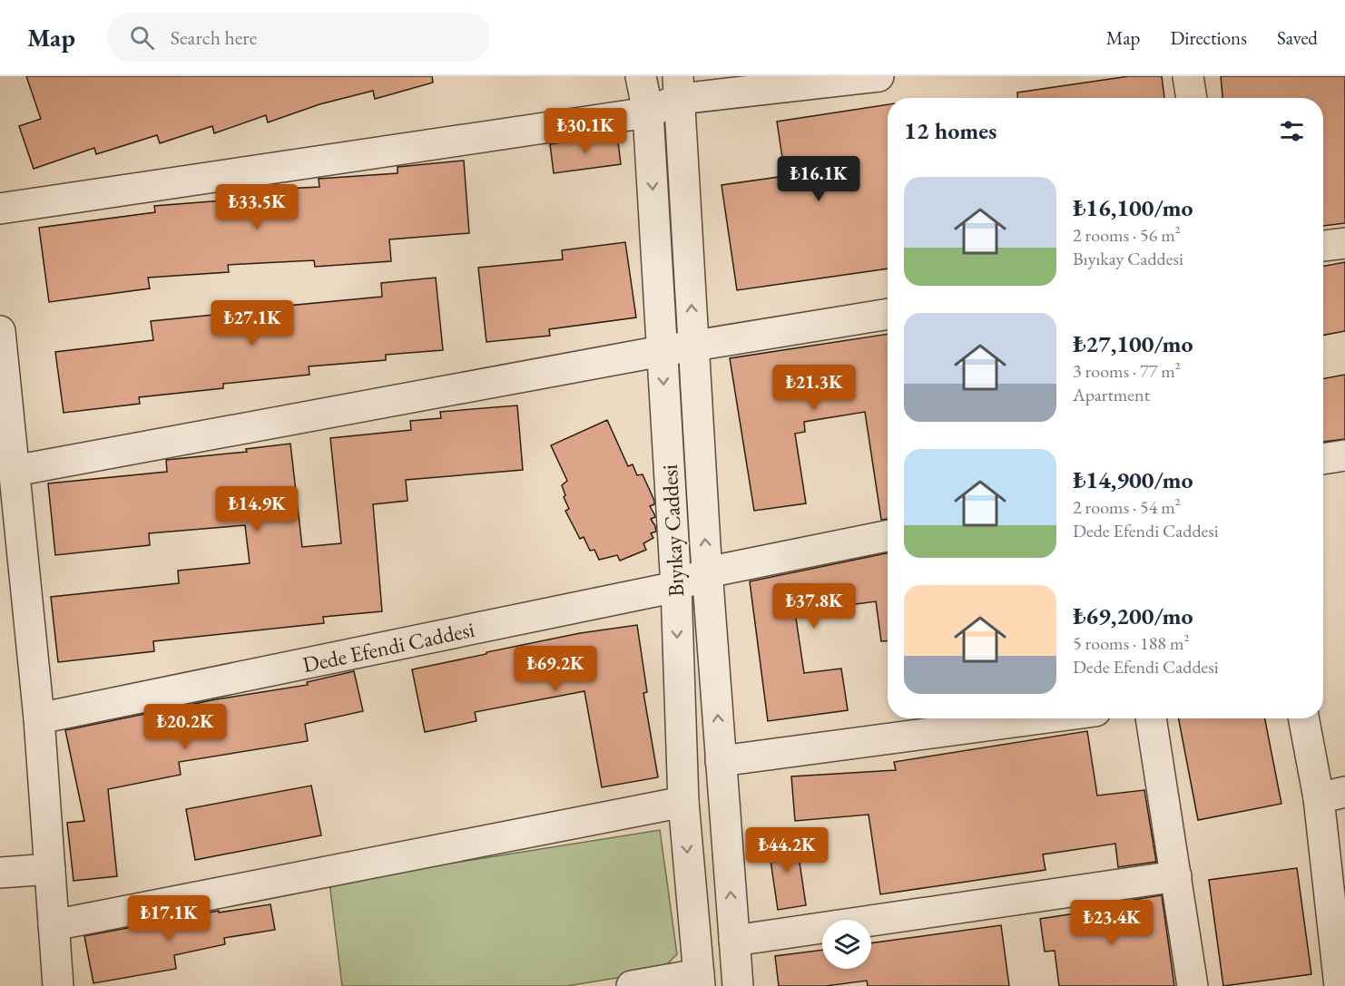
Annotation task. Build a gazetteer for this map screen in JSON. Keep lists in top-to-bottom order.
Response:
{
  "streets": {
    "street": ["Bıyıkay Caddesi", "Dede Efendi Caddesi"]
  },
  "crossings": [
    ["Bıyıkay Caddesi", "Dede Efendi Caddesi"]
  ],
  "page": {
    "header": "Map",
    "search": "Search here",
    "nav": ["Map", "Directions", "Saved"],
    "heading": "12 homes",
    "price": [
      "₺30.1K",
      "₺16.1K",
      "₺33.5K",
      "₺27.1K",
      "₺21.3K",
      "₺14.9K",
      "₺37.8K",
      "₺69.2K",
      "₺20.2K",
      "₺44.2K",
      "₺17.1K",
      "₺23.4K"
    ],
    "list": [
      {
        "name": "₺16,100/mo",
        "note": "2 rooms · 56 m² · Bıyıkay Caddesi"
      },
      {
        "name": "₺27,100/mo",
        "note": "3 rooms · 77 m² · Apartment"
      },
      {
        "name": "₺14,900/mo",
        "note": "2 rooms · 54 m² · Dede Efendi Caddesi"
      },
      {
        "name": "₺69,200/mo",
        "note": "5 rooms · 188 m² · Dede Efendi Caddesi"
      }
    ]
  }
}
